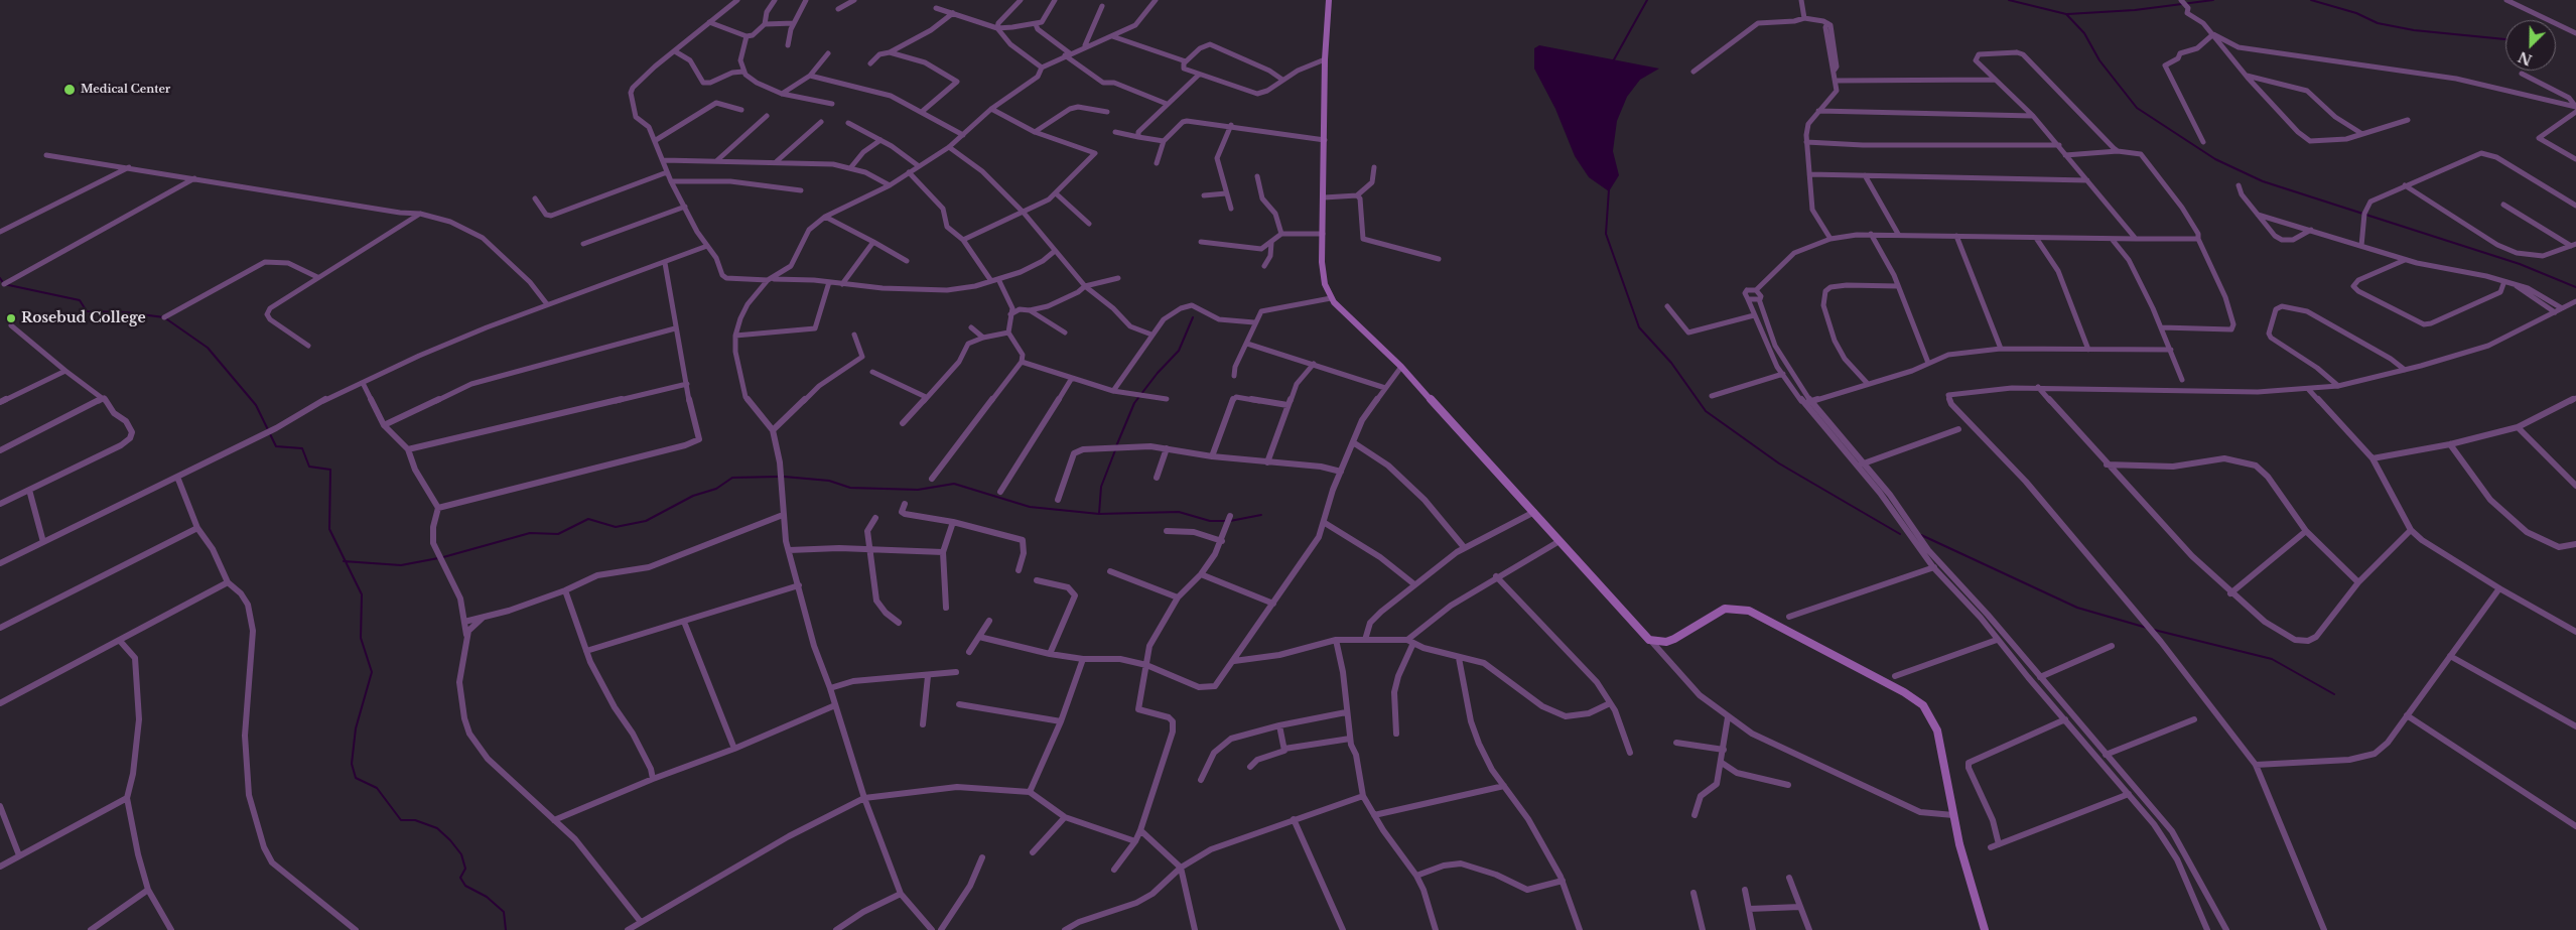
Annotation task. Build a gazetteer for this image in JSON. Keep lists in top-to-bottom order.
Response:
{
  "places": ["Medical Center", "Rosebud College"],
  "north": "bottom left"
}
